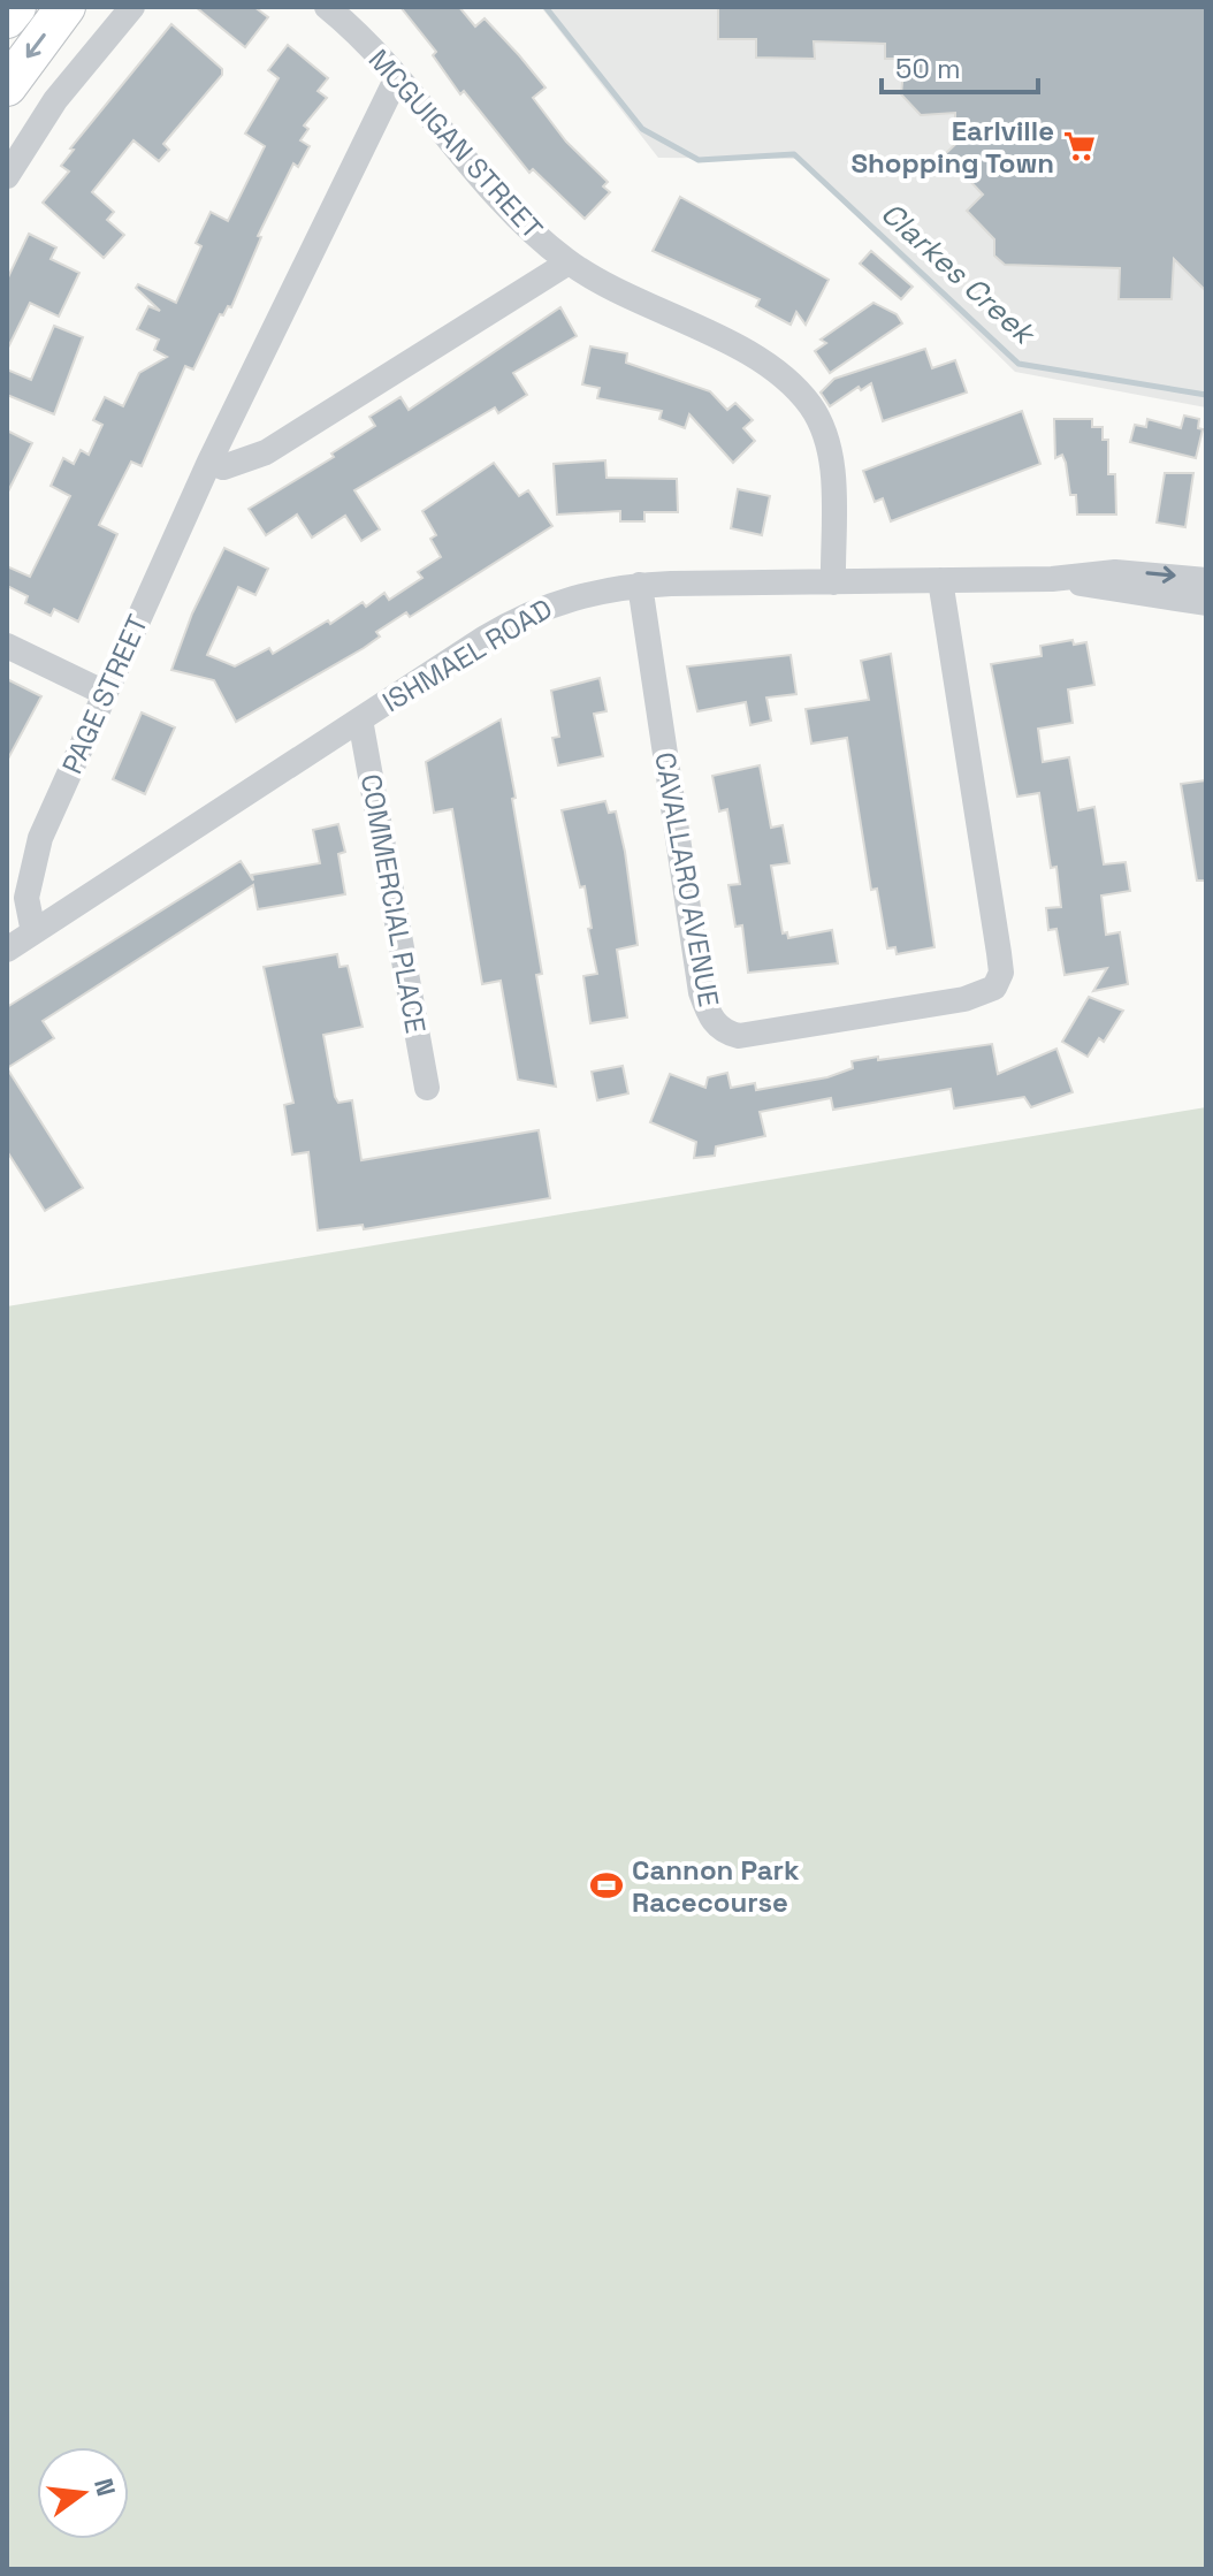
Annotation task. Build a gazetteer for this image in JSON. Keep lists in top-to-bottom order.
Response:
{
  "streets": {
    "street": [
      "MCGUIGAN STREET",
      "ISHMAEL ROAD",
      "PAGE STREET",
      "CAVALLARO AVENUE",
      "COMMERCIAL PLACE"
    ]
  },
  "crossings": [
    ["MCGUIGAN STREET", "ISHMAEL ROAD"],
    ["MCGUIGAN STREET", "PAGE STREET"],
    ["ISHMAEL ROAD", "PAGE STREET"],
    ["ISHMAEL ROAD", "CAVALLARO AVENUE"],
    ["ISHMAEL ROAD", "COMMERCIAL PLACE"]
  ],
  "water": ["Clarkes Creek"],
  "places": {
    "supermarket": ["Earlville Shopping Town"],
    "sports": ["Cannon Park Racecourse"]
  },
  "scale_bar": "50 m",
  "north": "right"
}
